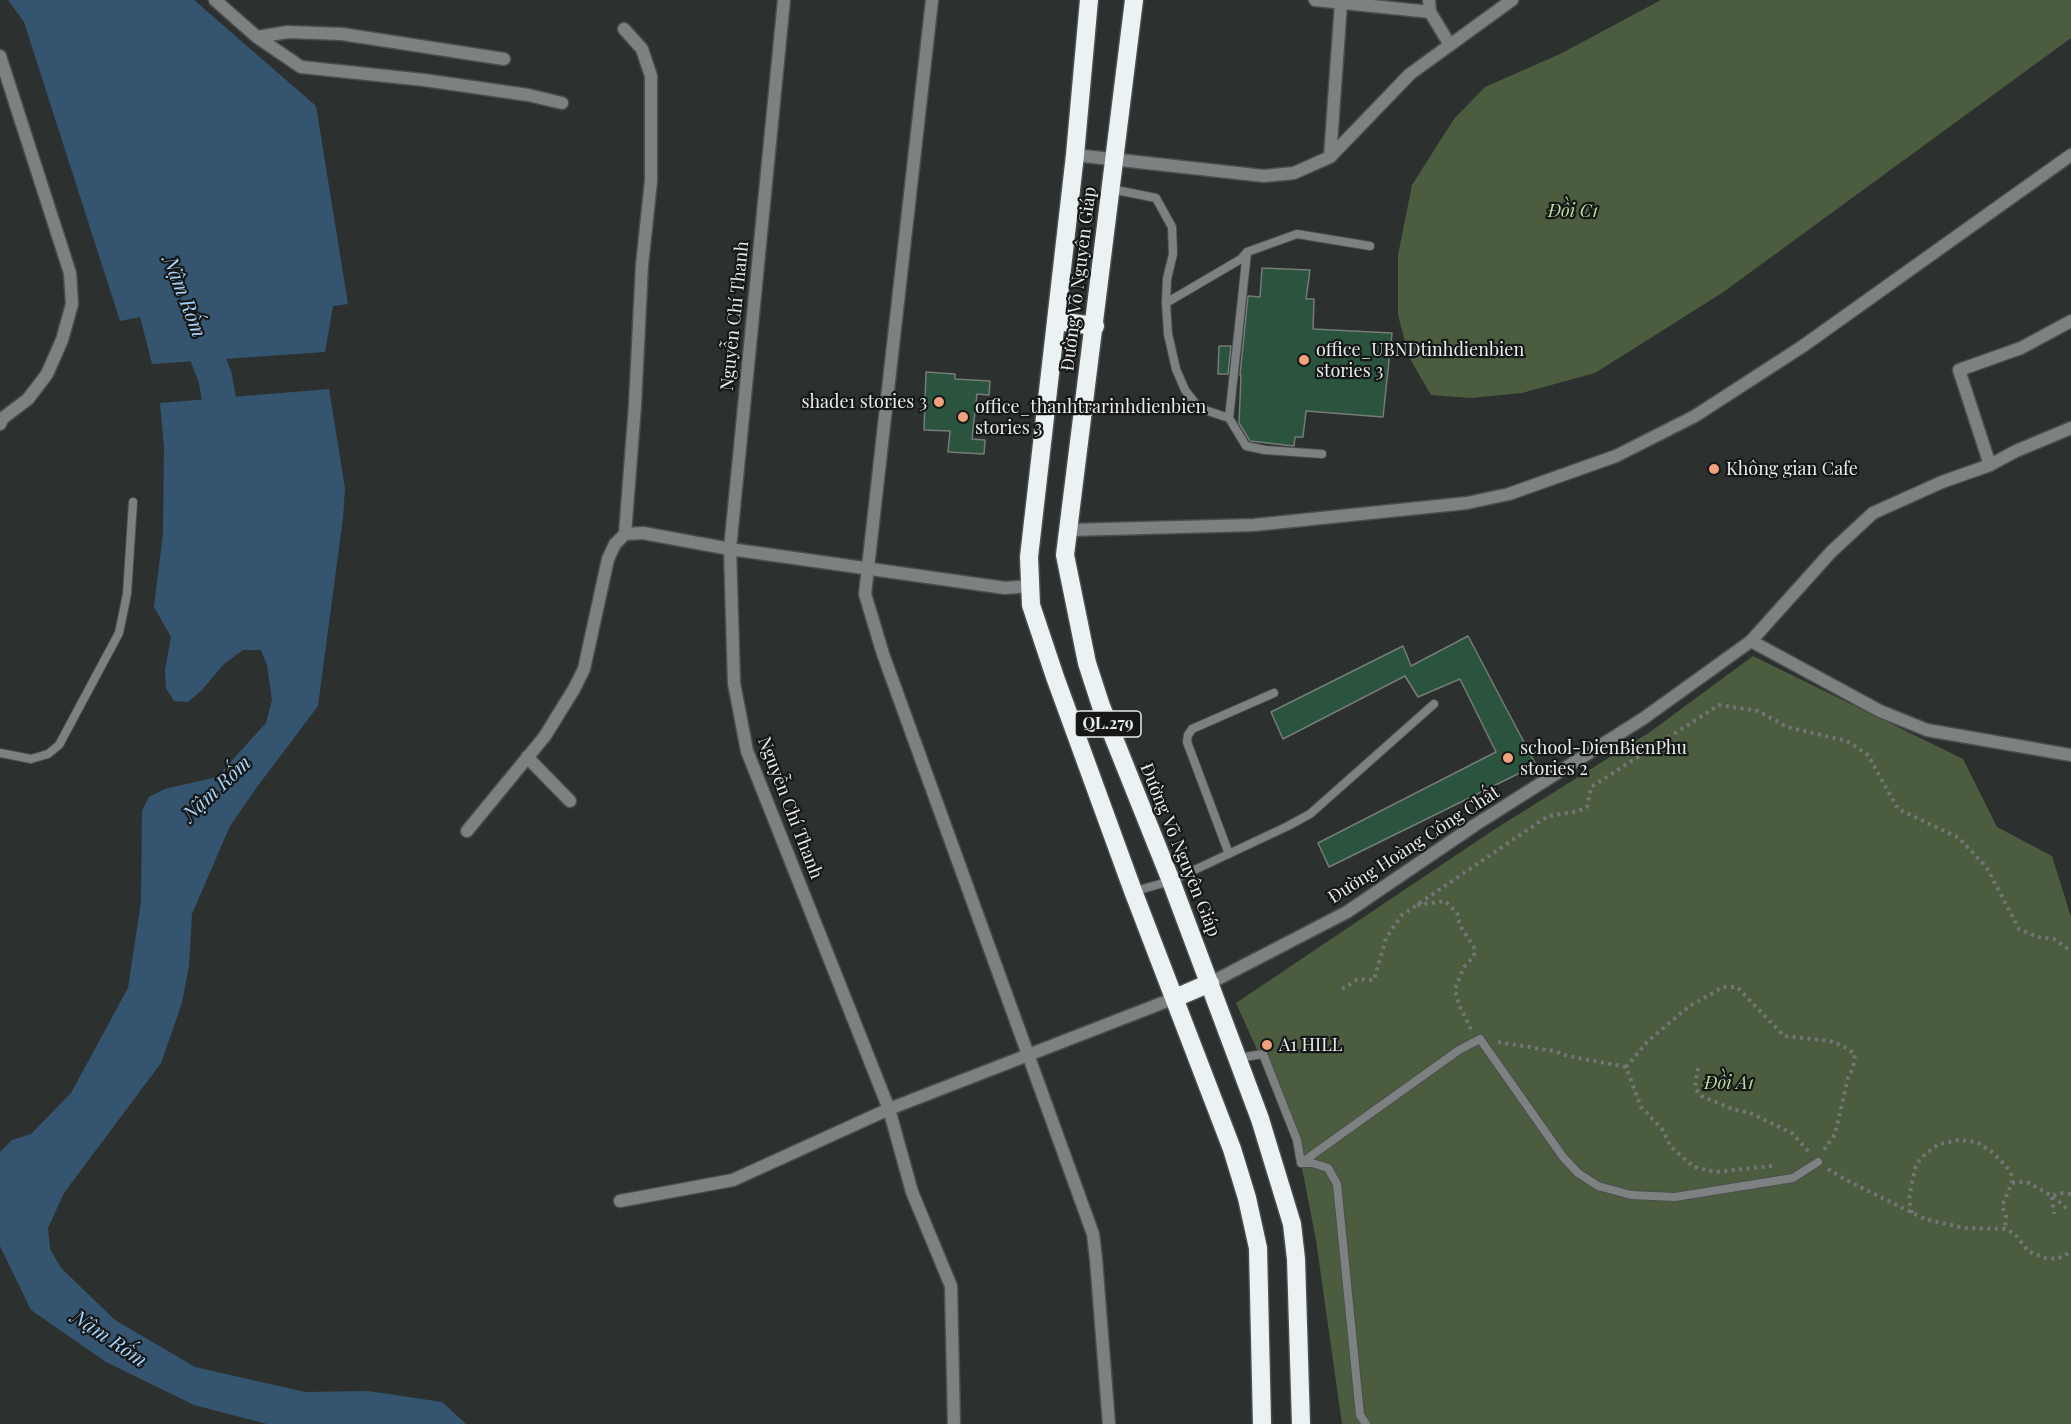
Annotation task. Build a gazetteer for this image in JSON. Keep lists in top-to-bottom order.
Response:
{
  "streets": {
    "highway": ["Đường Võ Nguyên Giáp", "QL.279"],
    "street": ["Nguyễn Chí Thanh", "Đường Hoàng Công Chất"]
  },
  "crossings": [
    ["Đường Võ Nguyên Giáp", "Đường Hoàng Công Chất"]
  ],
  "water": ["Nậm Rốm"],
  "parks": ["Đồi C1", "Đồi A1"],
  "places": [
    "office_UBNDtinhdienbien stories 3",
    "shade1 stories 3",
    "office_thanhtrarinhdienbien stories 3",
    "Không gian Cafe",
    "school-DienBienPhu stories 2",
    "A1 HILL"
  ]
}
